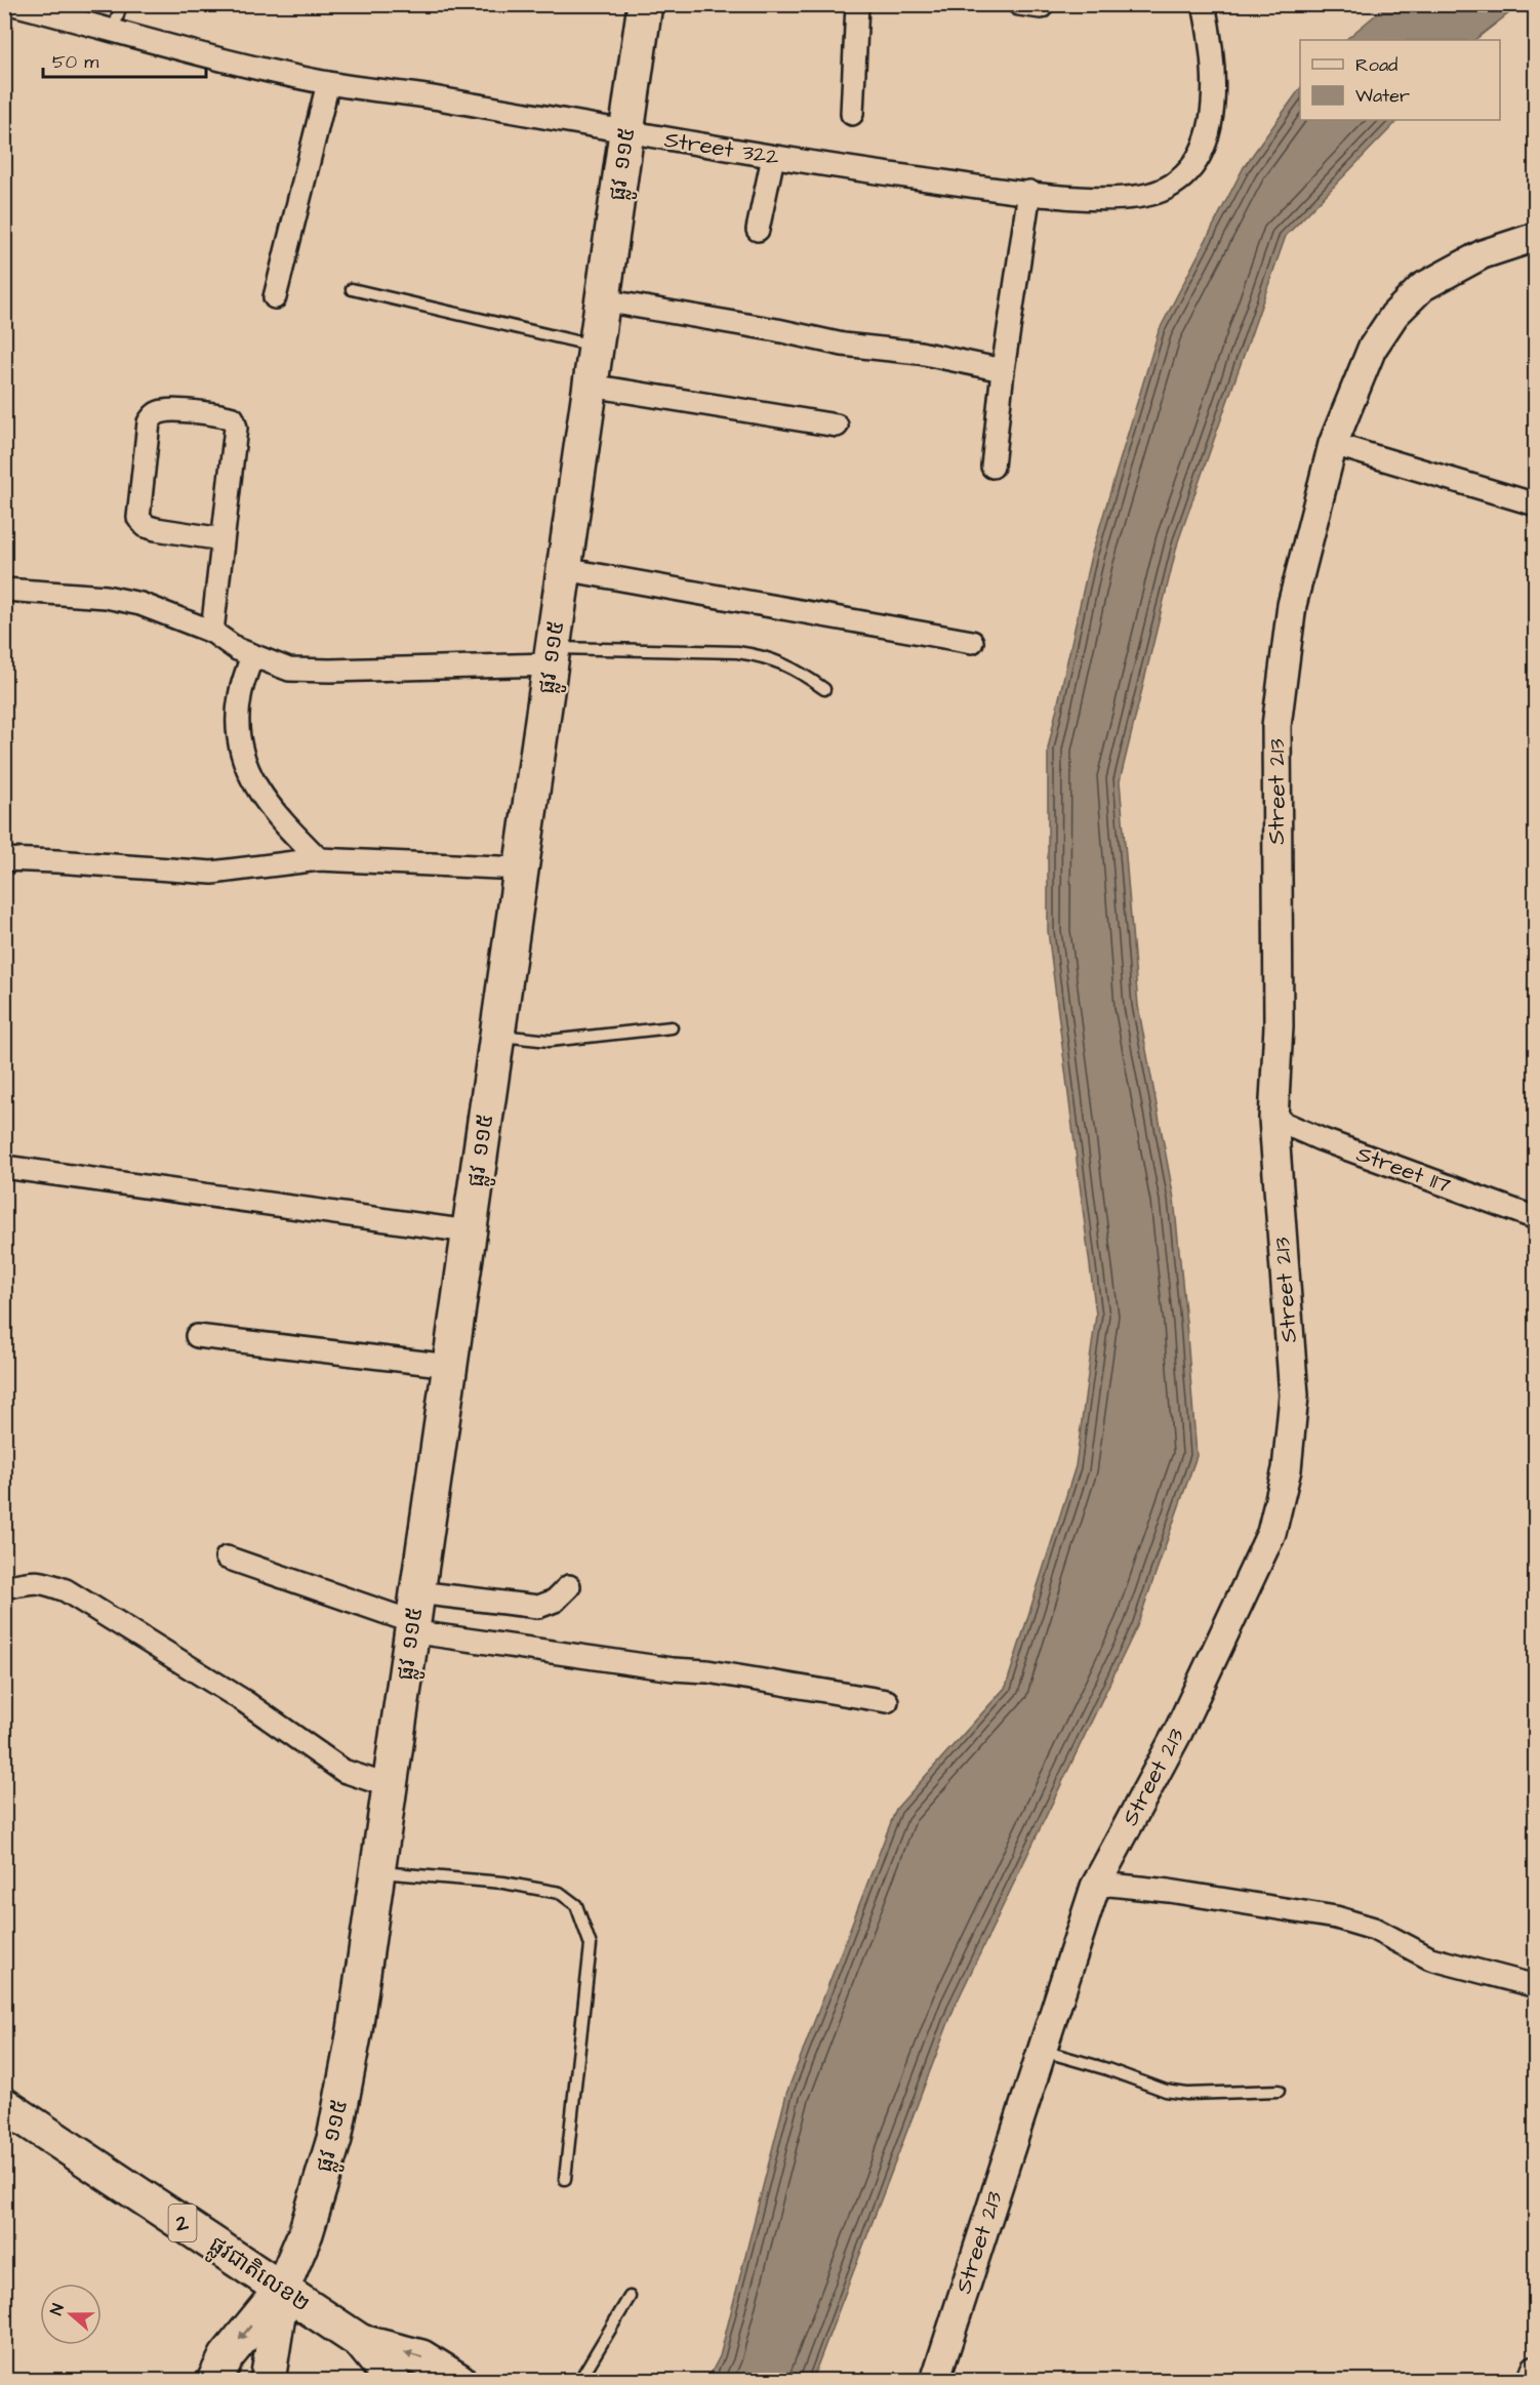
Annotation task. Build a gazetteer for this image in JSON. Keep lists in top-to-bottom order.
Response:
{
  "streets": {
    "main road": ["ផ្លូវ ១១៥", "2", "ផ្លូវជាតិលេខ២"],
    "street": ["Street 322", "Street 213", "Street 117"]
  },
  "crossings": [
    ["Street 322", "ផ្លូវ ១១៥"],
    ["ផ្លូវ ១១៥", "ផ្លូវជាតិលេខ២"],
    ["Street 213", "Street 117"]
  ],
  "legend": ["Road", "Water"],
  "scale_bar": "50 m",
  "north": "left"
}
